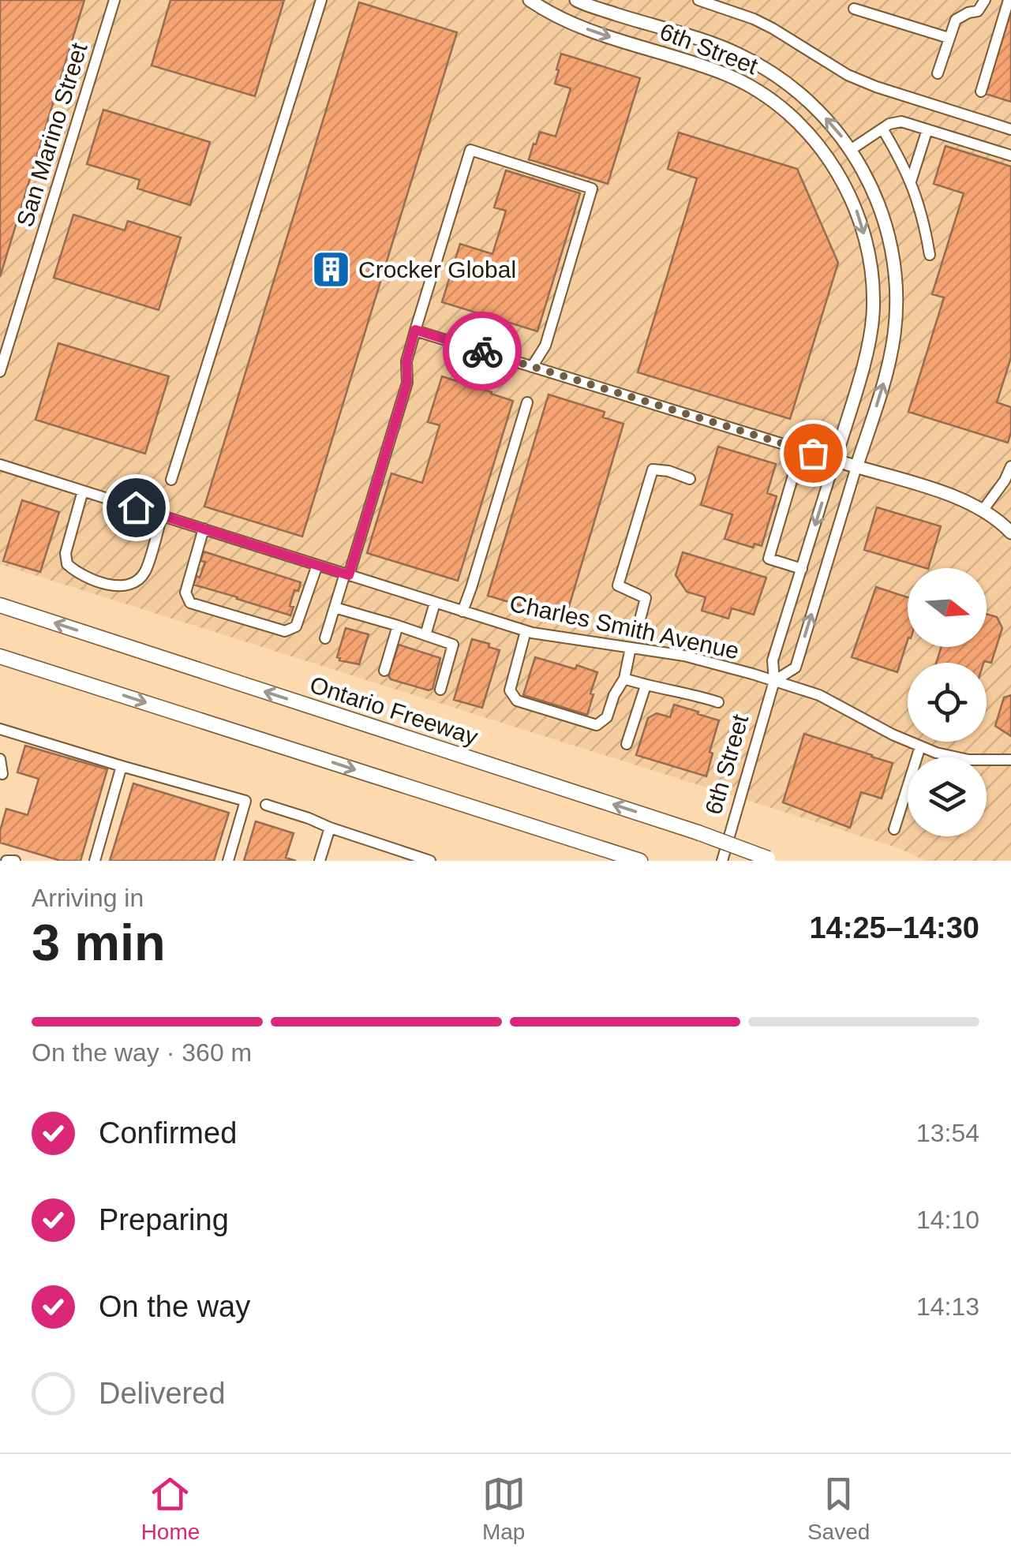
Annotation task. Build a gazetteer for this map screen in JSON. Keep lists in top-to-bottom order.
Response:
{
  "streets": {
    "highway": ["Ontario Freeway"],
    "main road": ["6th Street"],
    "street": ["San Marino Street", "Charles Smith Avenue"]
  },
  "crossings": [
    ["6th Street", "Charles Smith Avenue"]
  ],
  "places": {
    "building": ["Crocker Global"]
  },
  "north": "right",
  "page": {
    "heading": ["3 min", "Arriving in", "14:25–14:30"],
    "bar": "On the way · 360 m",
    "list": [
      ["Confirmed", "13:54"],
      ["Preparing", "14:10"],
      ["On the way", "14:13"],
      "Delivered"
    ],
    "tabs": ["Home", "Map", "Saved"]
  }
}
